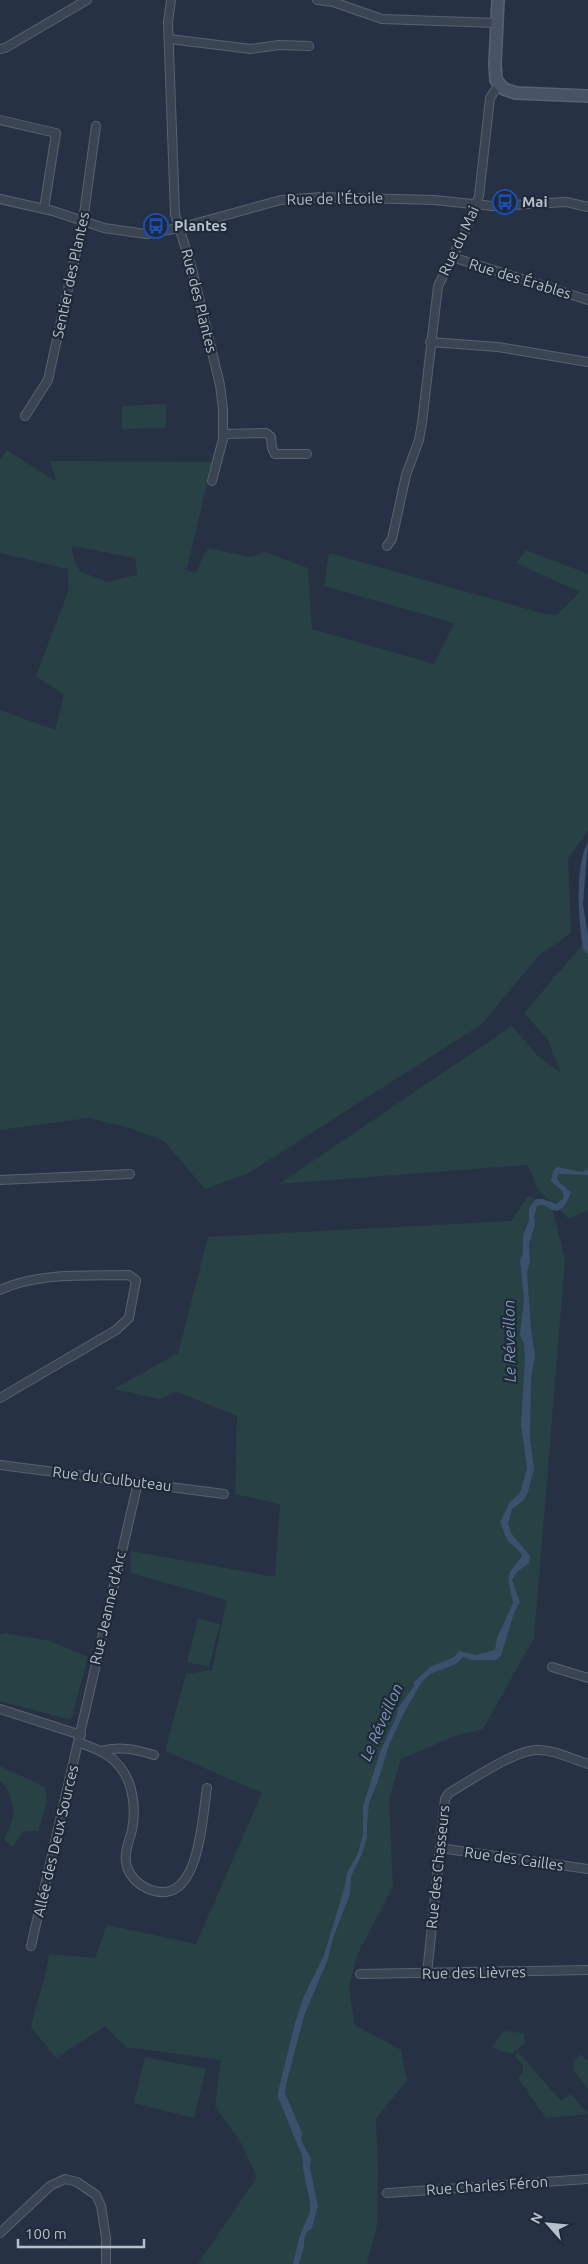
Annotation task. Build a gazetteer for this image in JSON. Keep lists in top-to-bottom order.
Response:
{
  "streets": {
    "street": [
      "Rue de l'Étoile",
      "Rue du Mai",
      "Sentier des Plantes",
      "Rue des Érables",
      "Rue des Plantes",
      "Rue du Culbuteau",
      "Rue Jeanne d'Arc",
      "Allée des Deux Sources",
      "Rue des Cailles",
      "Rue des Chasseurs",
      "Rue des Lièvres",
      "Rue Charles Féron"
    ]
  },
  "crossings": [
    ["Rue de l'Étoile", "Rue du Mai"],
    ["Rue de l'Étoile", "Sentier des Plantes"],
    ["Rue de l'Étoile", "Rue des Plantes"],
    ["Rue du Mai", "Rue des Érables"],
    ["Rue du Culbuteau", "Rue Jeanne d'Arc"],
    ["Rue Jeanne d'Arc", "Allée des Deux Sources"],
    ["Rue des Cailles", "Rue des Chasseurs"],
    ["Rue des Chasseurs", "Rue des Lièvres"]
  ],
  "water": ["Le Réveillon"],
  "places": {
    "bus stop": ["Mai", "Plantes"]
  },
  "scale_bar": "100 m",
  "north": "top left"
}
